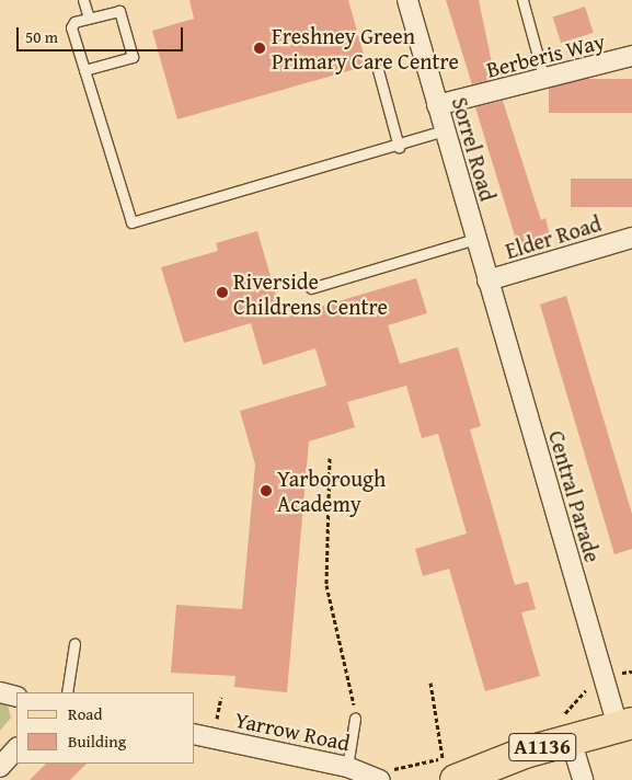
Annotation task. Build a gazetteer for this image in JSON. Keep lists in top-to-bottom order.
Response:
{
  "streets": {
    "main road": ["A1136"],
    "street": [
      "Berberis Way",
      "Sorrel Road",
      "Elder Road",
      "Central Parade",
      "Yarrow Road"
    ]
  },
  "crossings": [
    ["Berberis Way", "Sorrel Road"],
    ["Sorrel Road", "Elder Road"],
    ["Sorrel Road", "Central Parade"],
    ["Elder Road", "Central Parade"],
    ["Central Parade", "A1136"]
  ],
  "places": ["Freshney Green Primary Care Centre", "Riverside Childrens Centre", "Yarborough Academy"],
  "legend": ["Road", "Building"],
  "scale_bar": "50 m"
}
